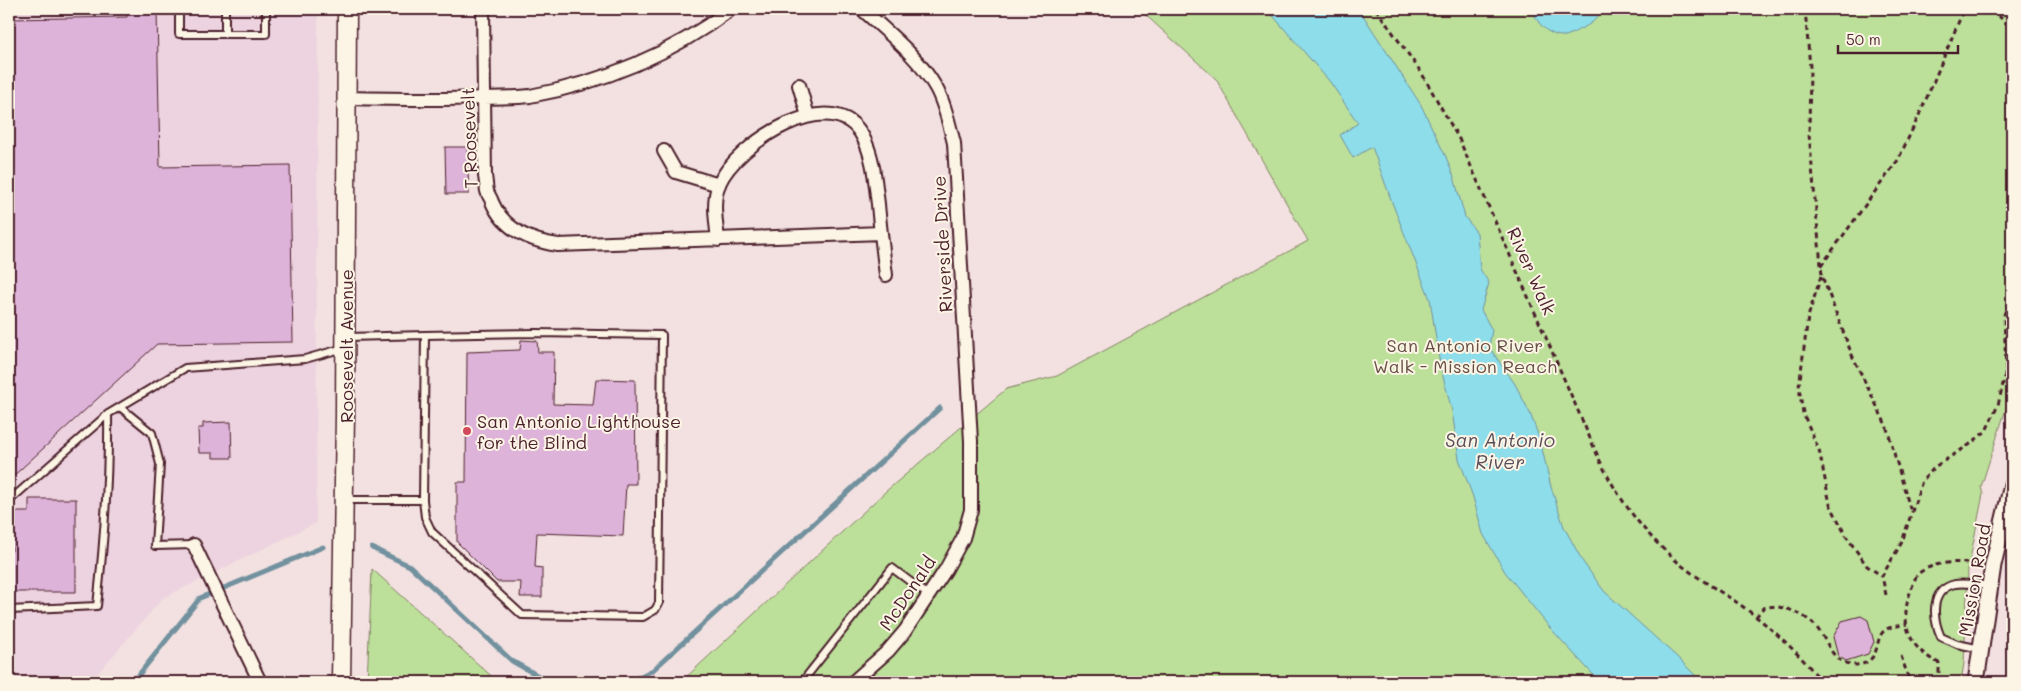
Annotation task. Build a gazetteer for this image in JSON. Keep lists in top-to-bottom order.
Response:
{
  "streets": {
    "main road": ["Roosevelt Avenue"],
    "street": [
      "T Roosevelt",
      "Riverside Drive",
      "Mission Road",
      "McDonald"
    ],
    "path": ["River Walk"]
  },
  "crossings": [
    ["Riverside Drive", "McDonald"]
  ],
  "water": ["San Antonio River"],
  "parks": ["San Antonio River Walk - Mission Reach"],
  "places": ["San Antonio Lighthouse for the Blind"],
  "scale_bar": "50 m"
}
